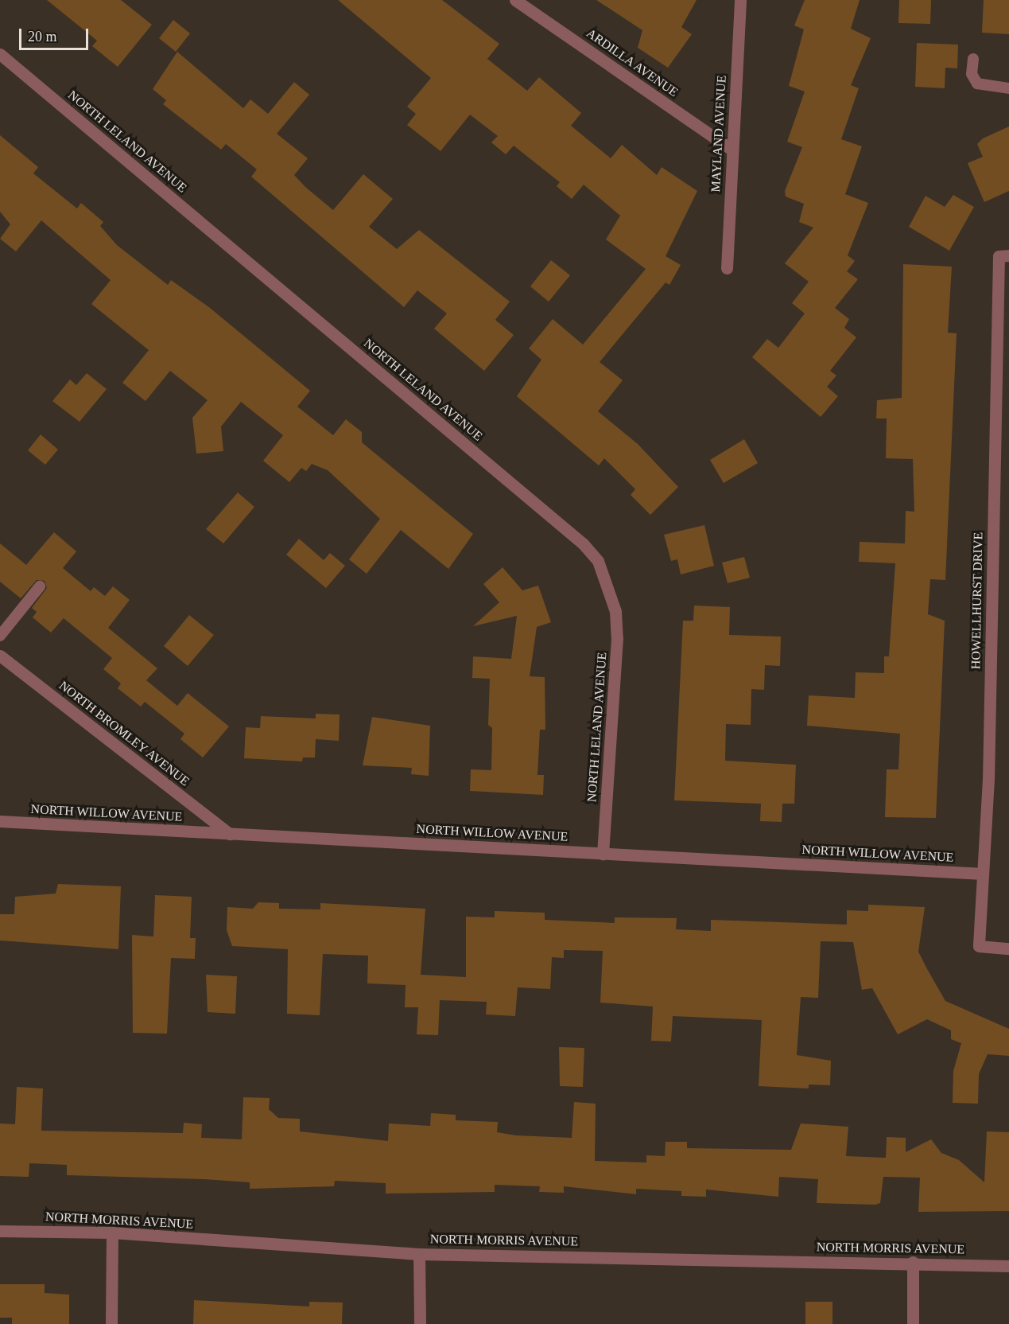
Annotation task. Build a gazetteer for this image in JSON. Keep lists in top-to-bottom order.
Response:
{
  "streets": {
    "street": [
      "ARDILLA AVENUE",
      "MAYLAND AVENUE",
      "NORTH LELAND AVENUE",
      "HOWELLHURST DRIVE",
      "NORTH BROMLEY AVENUE",
      "NORTH WILLOW AVENUE",
      "NORTH MORRIS AVENUE"
    ]
  },
  "crossings": [
    ["ARDILLA AVENUE", "MAYLAND AVENUE"],
    ["NORTH LELAND AVENUE", "NORTH WILLOW AVENUE"],
    ["HOWELLHURST DRIVE", "NORTH WILLOW AVENUE"],
    ["NORTH BROMLEY AVENUE", "NORTH WILLOW AVENUE"]
  ],
  "scale_bar": "20 m"
}
